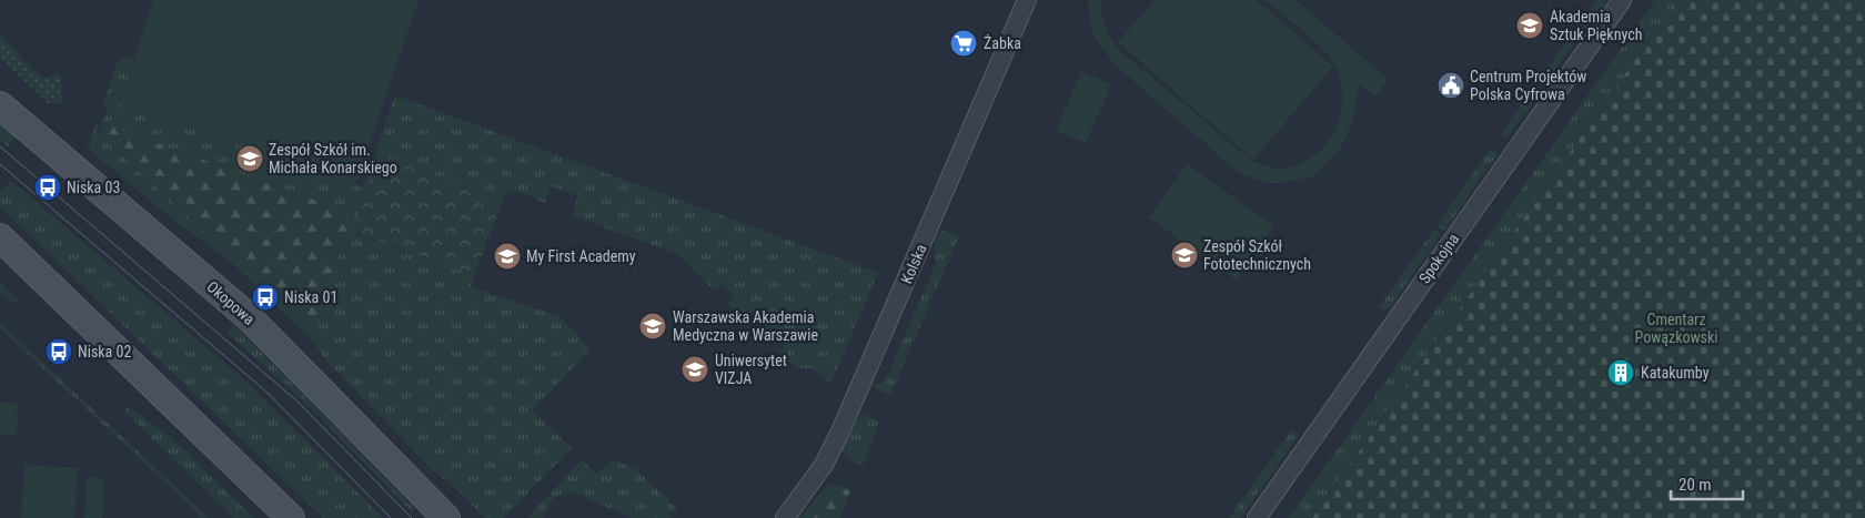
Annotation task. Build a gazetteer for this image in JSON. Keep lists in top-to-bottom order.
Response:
{
  "streets": {
    "main road": ["Okopowa"],
    "street": ["Spokojna", "Kolska"]
  },
  "parks": ["Cmentarz Powązkowski"],
  "places": {
    "school or university": [
      "Akademia Sztuk Pięknych",
      "Zespół Szkół im. Michała Konarskiego",
      "Zespół Szkół Fototechnicznych",
      "My First Academy",
      "Warszawska Akademia Medyczna w Warszawie",
      "Uniwersytet VIZJA"
    ],
    "supermarket": ["Żabka"],
    "public building": ["Centrum Projektów Polska Cyfrowa"],
    "bus stop": ["Niska 03", "Niska 01", "Niska 02"],
    "building": ["Katakumby"]
  },
  "scale_bar": "20 m"
}
